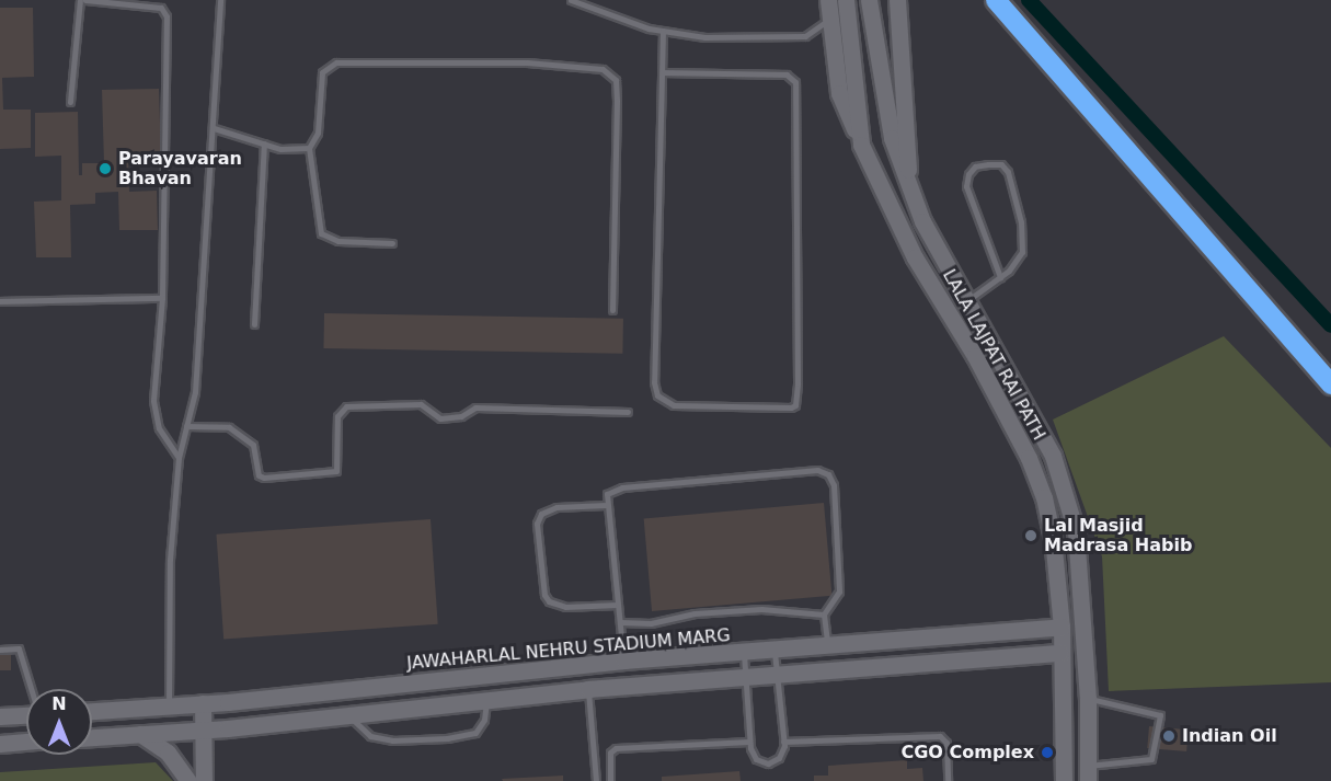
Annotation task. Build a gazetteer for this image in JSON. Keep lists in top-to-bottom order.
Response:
{
  "streets": {
    "street": ["LALA LAJPAT RAI PATH", "JAWAHARLAL NEHRU STADIUM MARG"]
  },
  "crossings": [
    ["LALA LAJPAT RAI PATH", "JAWAHARLAL NEHRU STADIUM MARG"]
  ],
  "places": [
    "Parayavaran Bhavan",
    "Lal Masjid Madrasa Habib",
    "Indian Oil",
    "CGO Complex"
  ],
  "north": "top"
}
